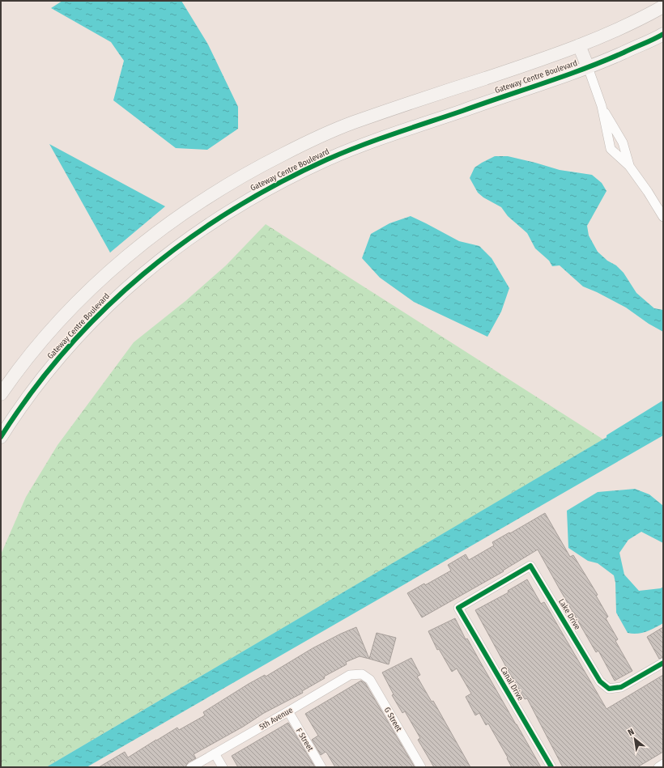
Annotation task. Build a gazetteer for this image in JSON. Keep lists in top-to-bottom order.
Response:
{
  "streets": {
    "street": [
      "Gateway Centre Boulevard",
      "Lake Drive",
      "Canal Drive",
      "5th Avenue",
      "G Street",
      "F Street"
    ]
  },
  "crossings": [
    ["Lake Drive", "Canal Drive"],
    ["5th Avenue", "G Street"],
    ["5th Avenue", "F Street"]
  ],
  "north": "top left"
}
